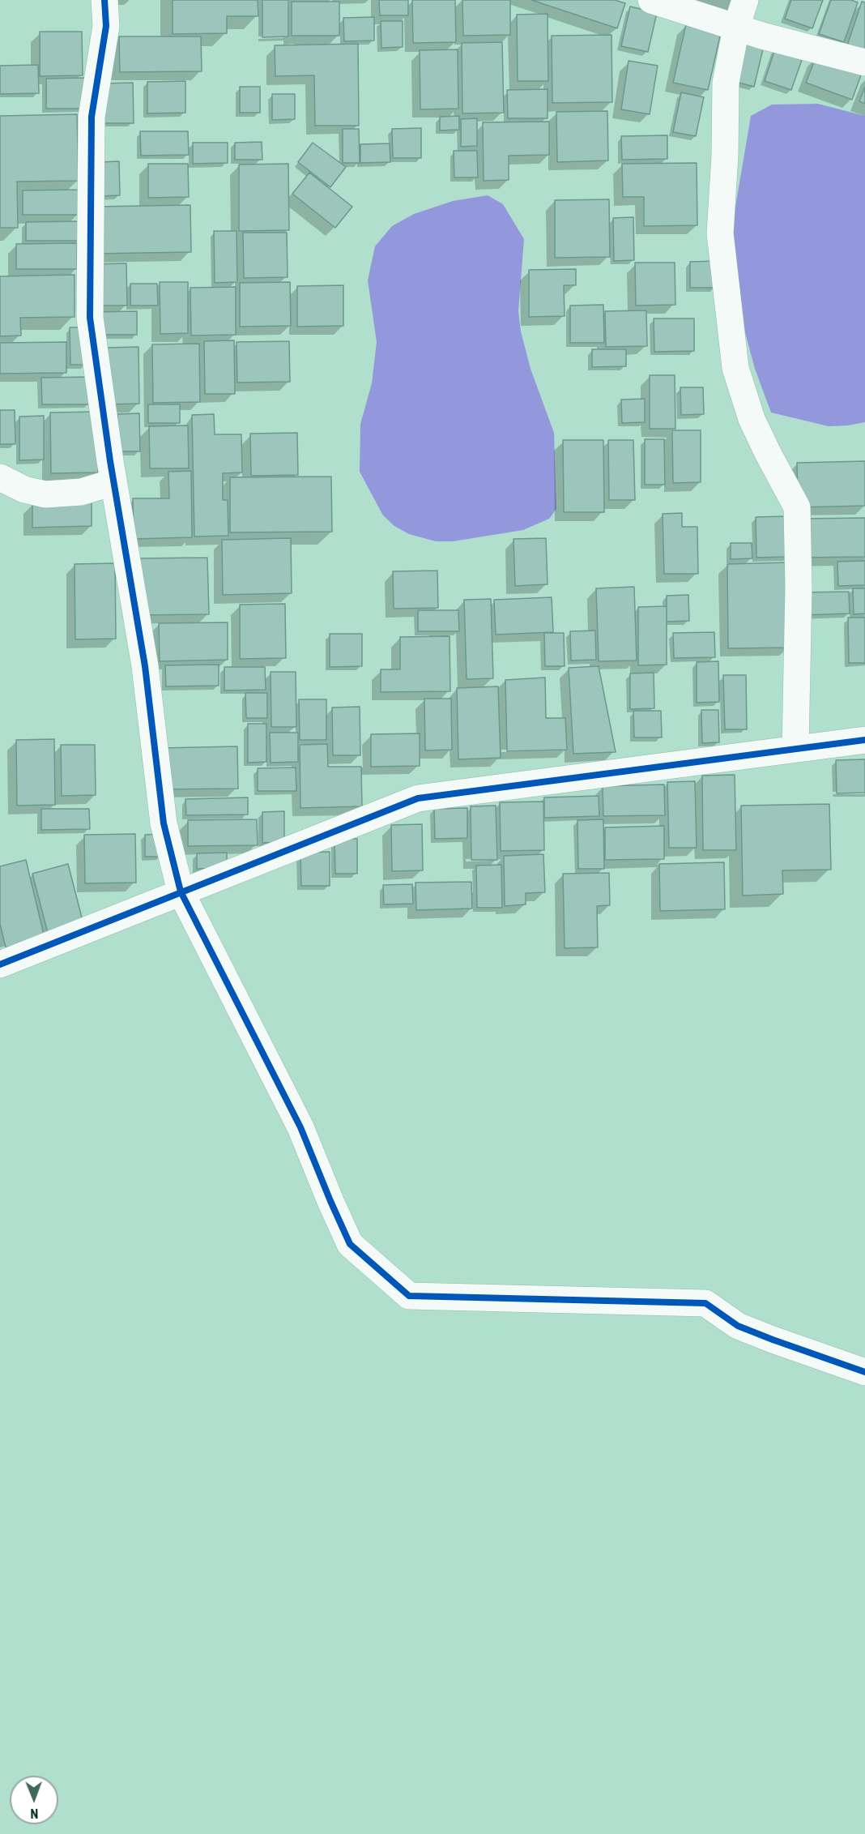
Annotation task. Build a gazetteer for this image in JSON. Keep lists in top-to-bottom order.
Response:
{
  "north": "bottom"
}
